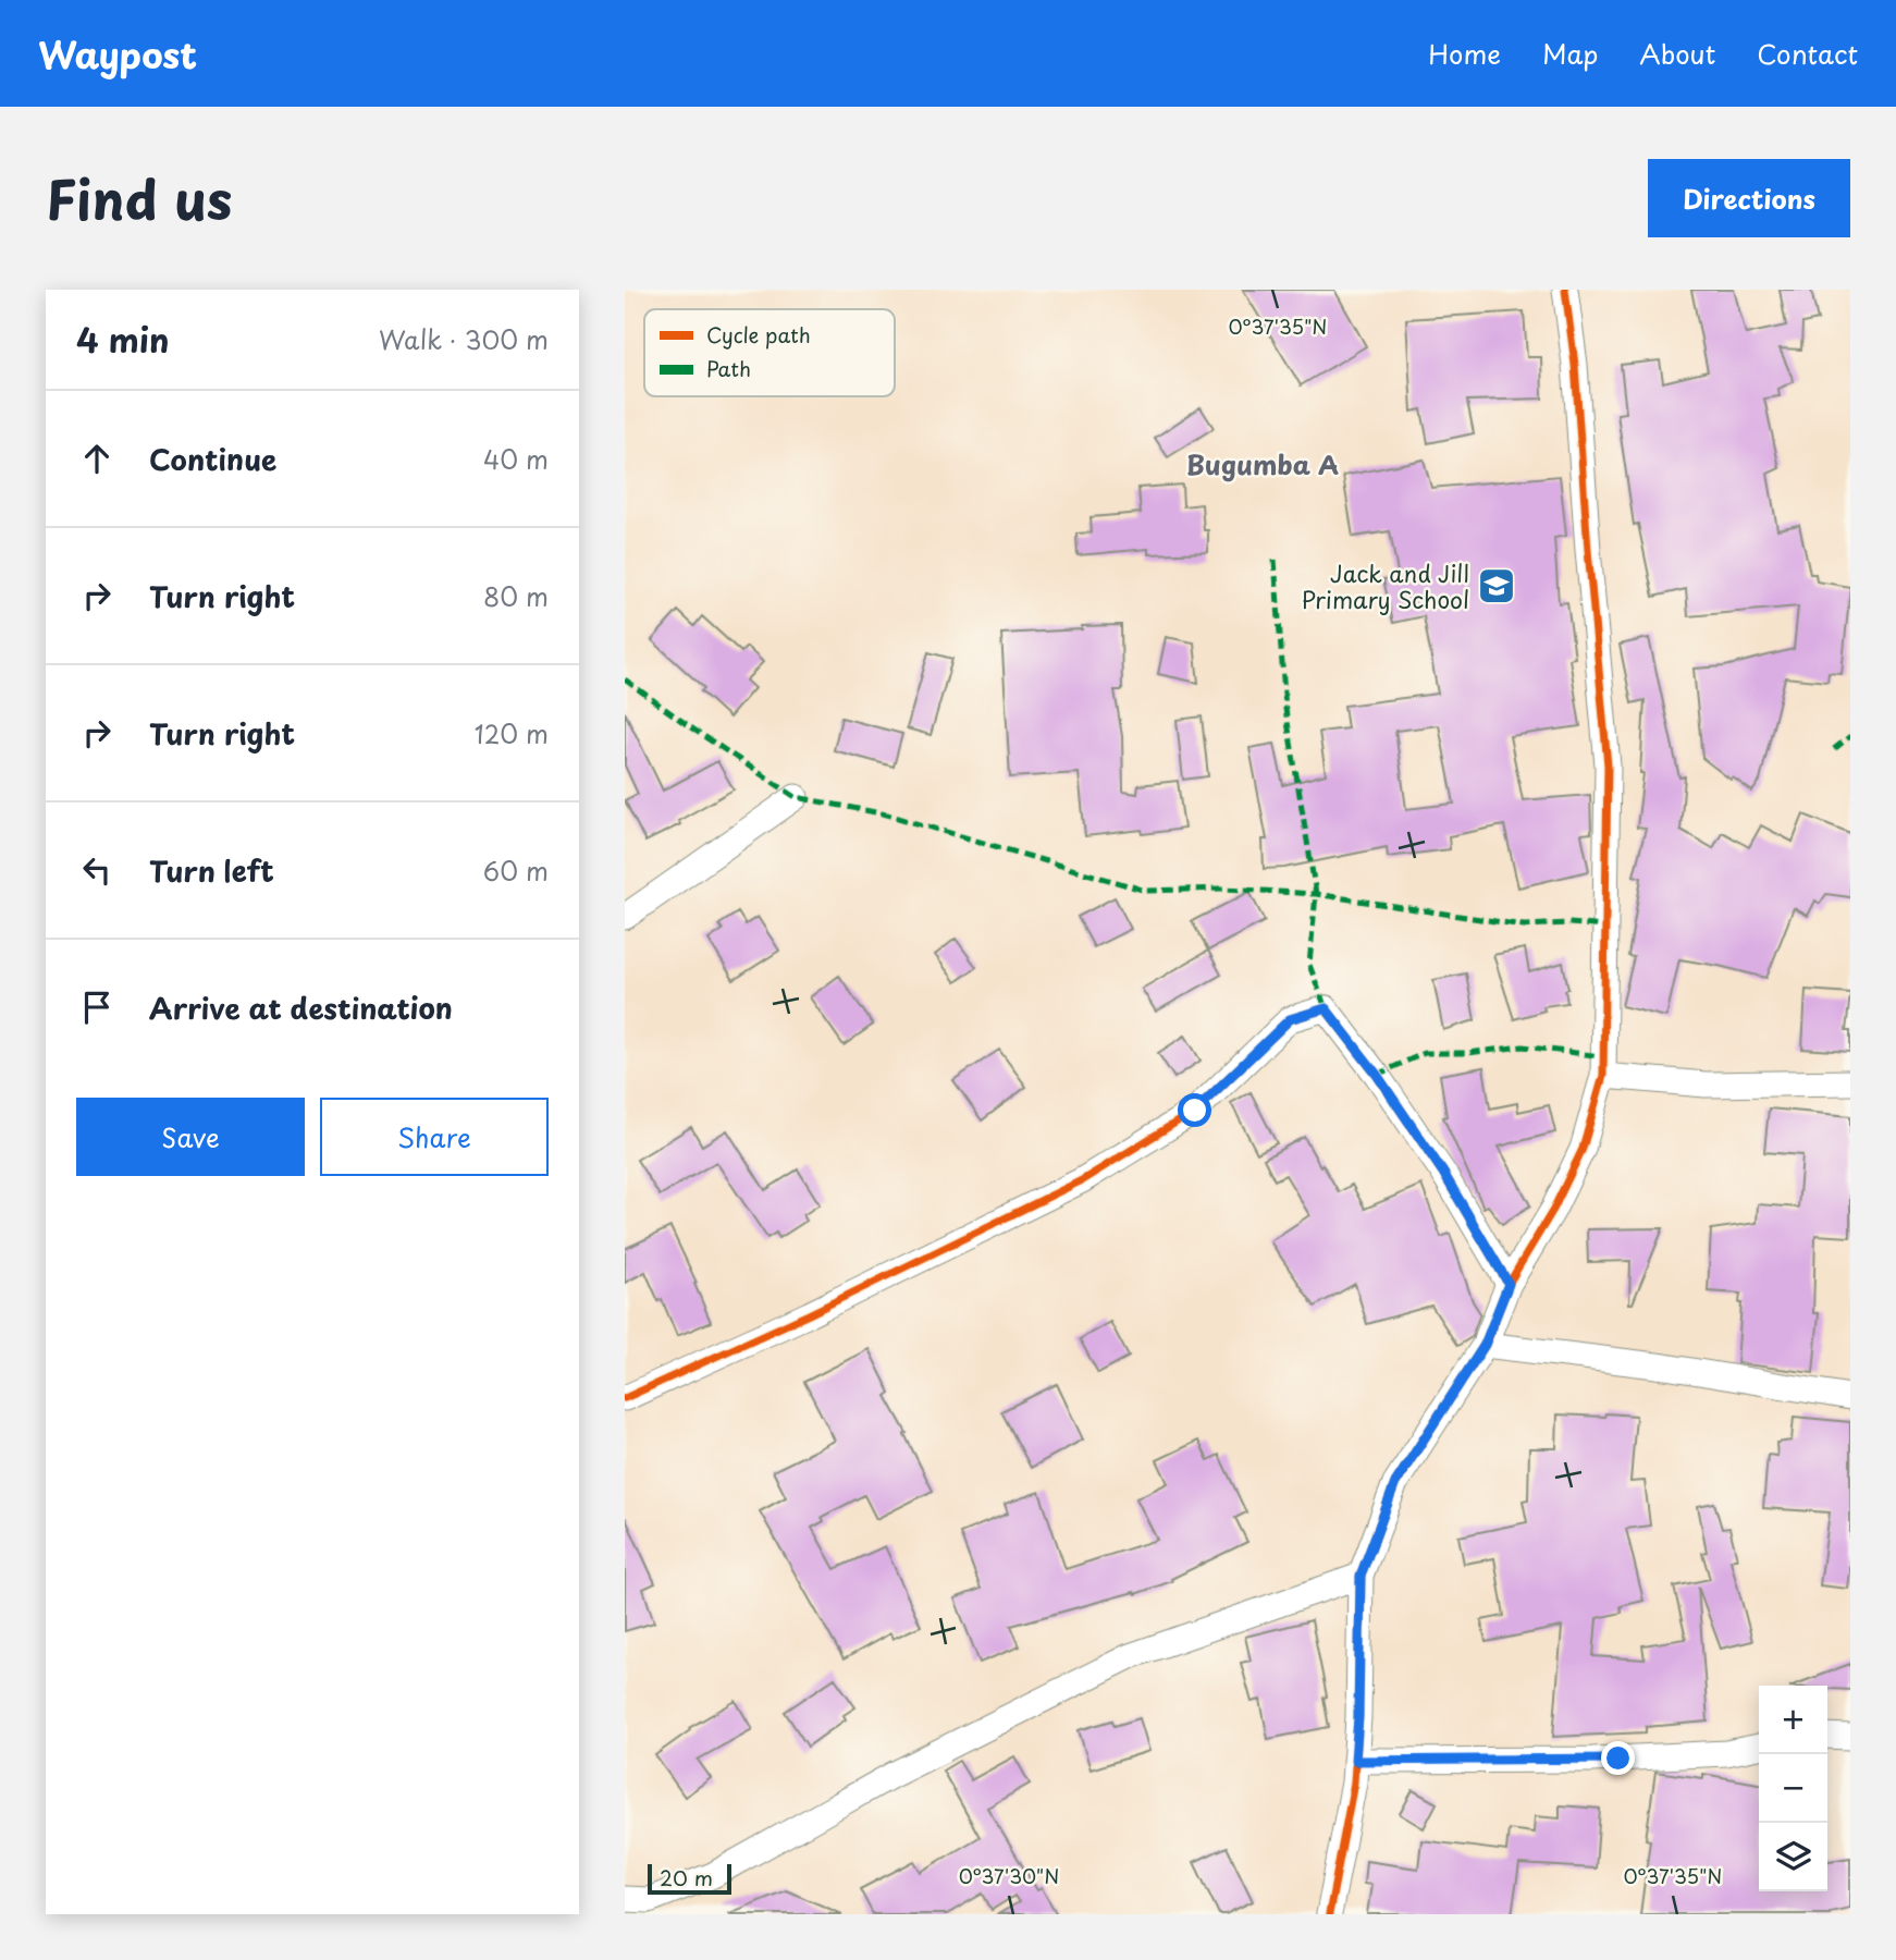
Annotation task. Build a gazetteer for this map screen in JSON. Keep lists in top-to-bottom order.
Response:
{
  "districts": ["Bugumba A"],
  "places": {
    "school or university": ["Jack and Jill Primary School"]
  },
  "legend": ["Cycle path", "Path"],
  "scale_bar": "20 m",
  "page": {
    "header": "Waypost",
    "nav": [
      "Home",
      "Map",
      "About",
      "Contact"
    ],
    "title": "Find us",
    "buttons": [
      "Directions",
      ["Save", "Share"]
    ],
    "heading": ["4 min", "Walk · 300 m"],
    "list": [
      ["Continue", "40 m"],
      ["Turn right", "80 m"],
      ["Turn right", "120 m"],
      ["Turn left", "60 m"],
      "Arrive at destination"
    ],
    "map_buttons": ["+", "−"],
    "scale": "20 m"
  },
  "coordinates": ["0°37'35\"N", "0°37'30\"N"]
}
